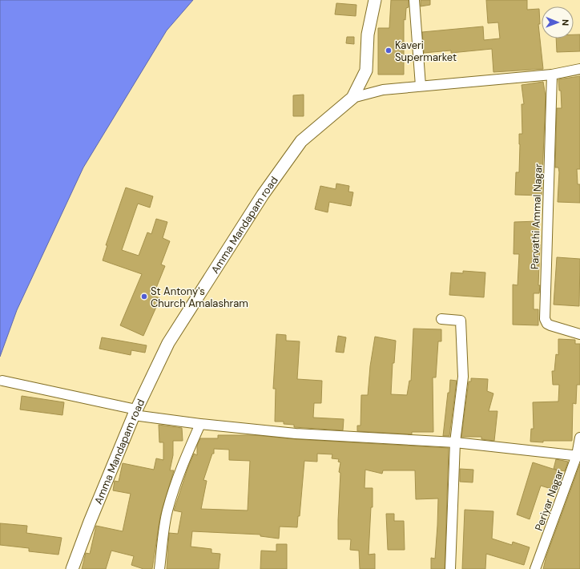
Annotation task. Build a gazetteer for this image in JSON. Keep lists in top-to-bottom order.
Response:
{
  "streets": {
    "main road": ["Amma Mandapam road"],
    "street": ["Parvathi Ammal Nagar", "Periyar Nagar"]
  },
  "places": ["Kaveri Supermarket", "St Antony's Church Amalashram"],
  "north": "right"
}
